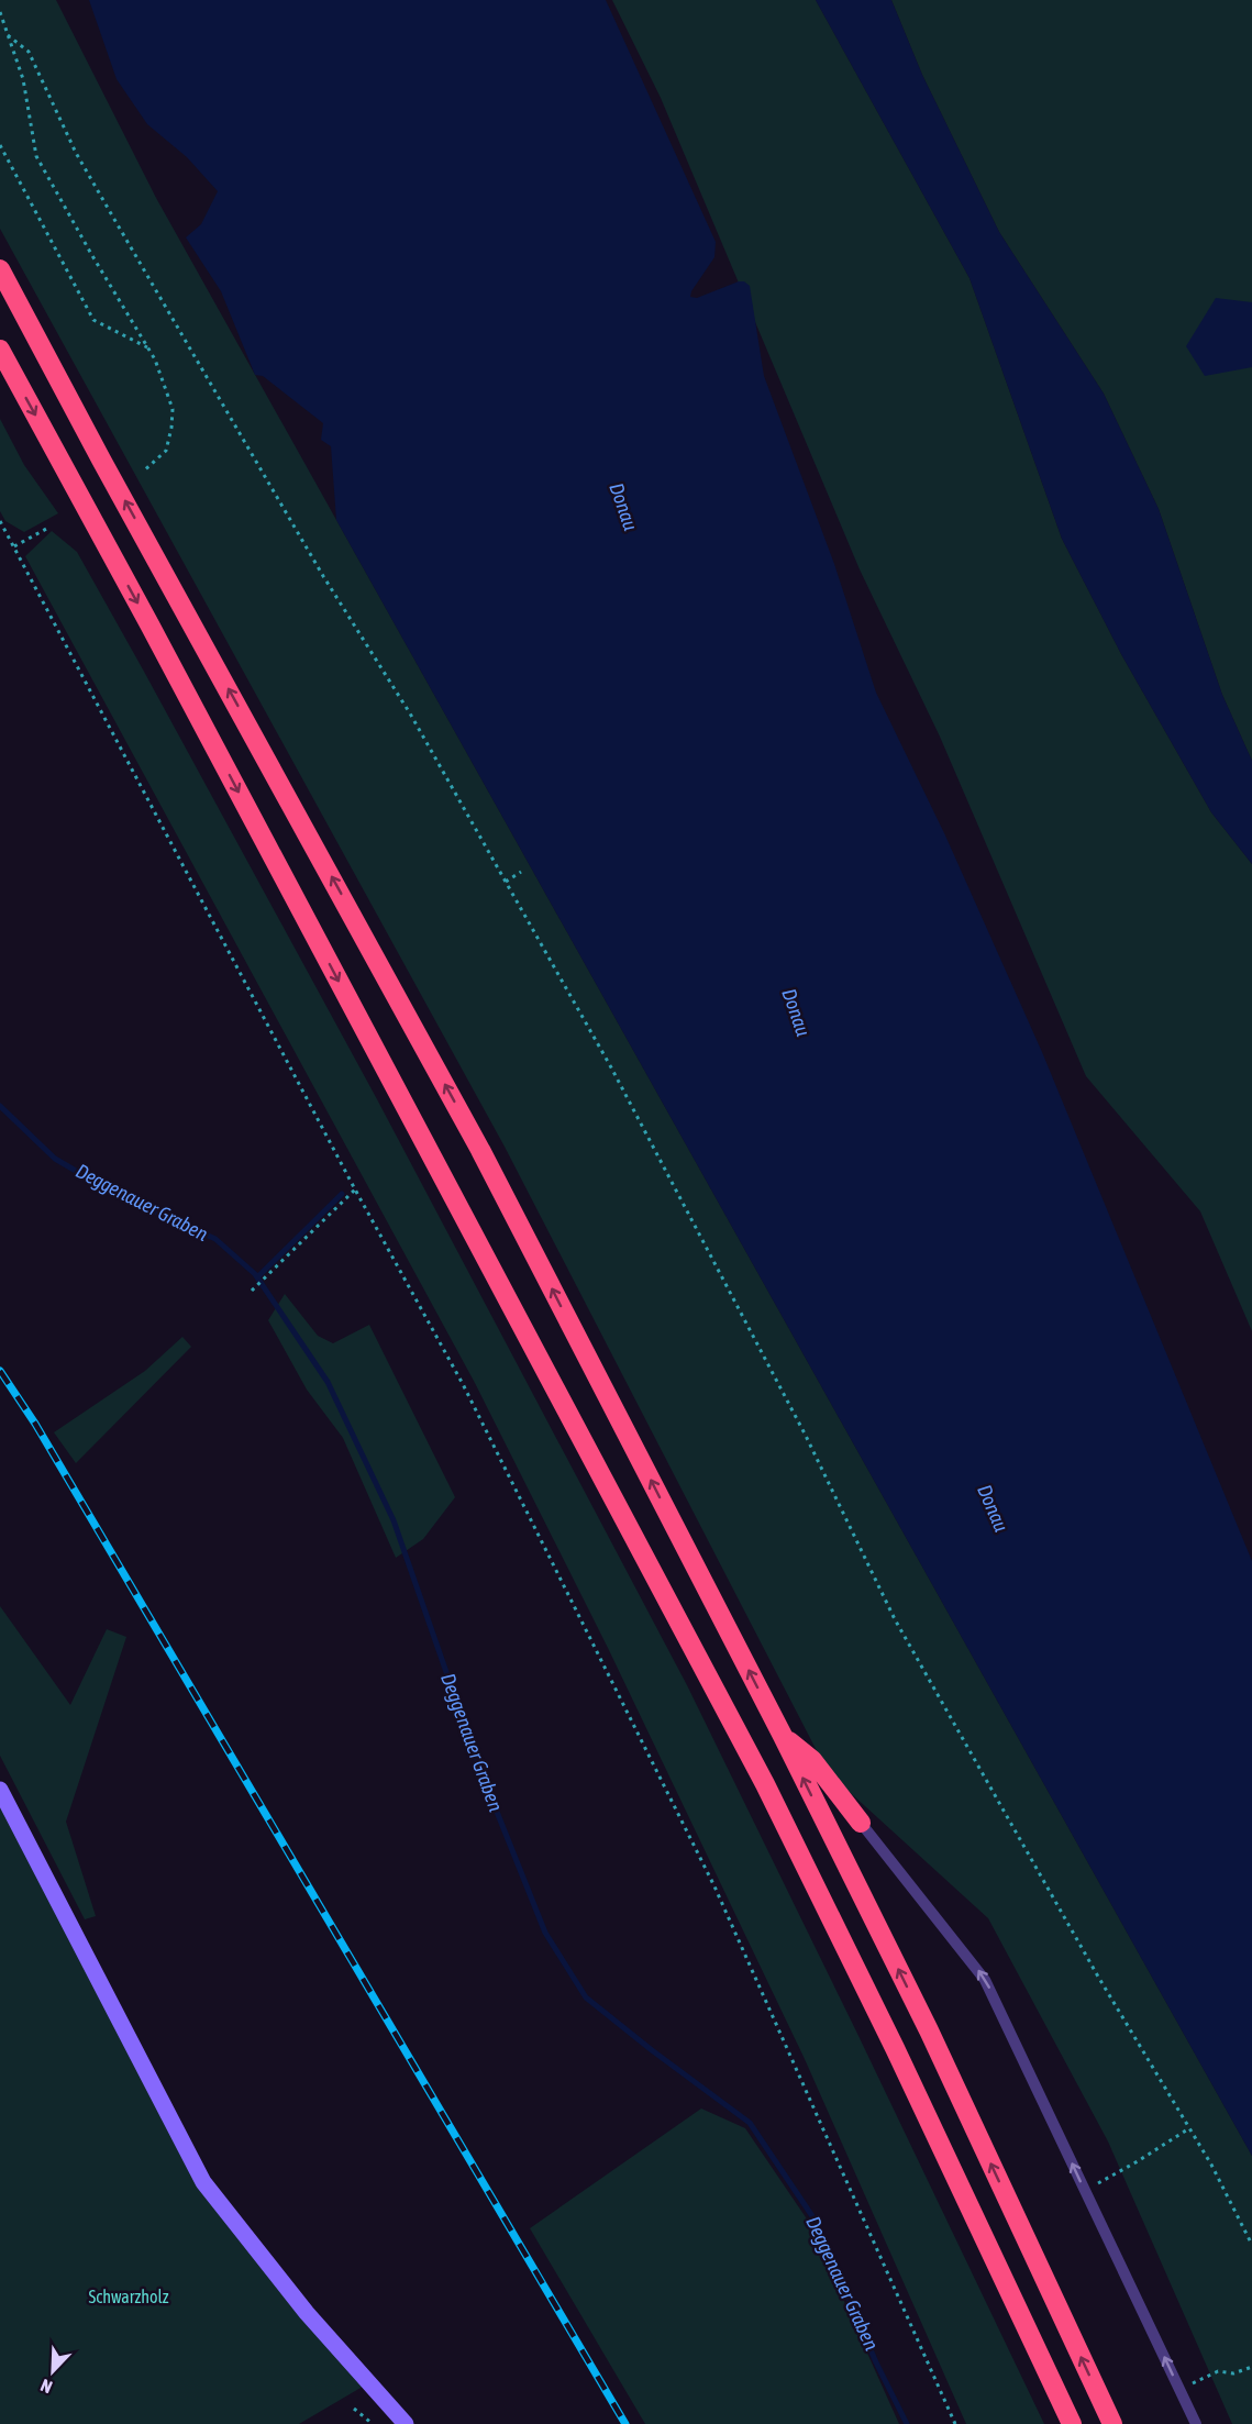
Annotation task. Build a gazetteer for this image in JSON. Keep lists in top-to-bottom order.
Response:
{
  "water": ["Donau", "Deggenauer Graben"],
  "parks": ["Schwarzholz"],
  "north": "bottom left"
}
